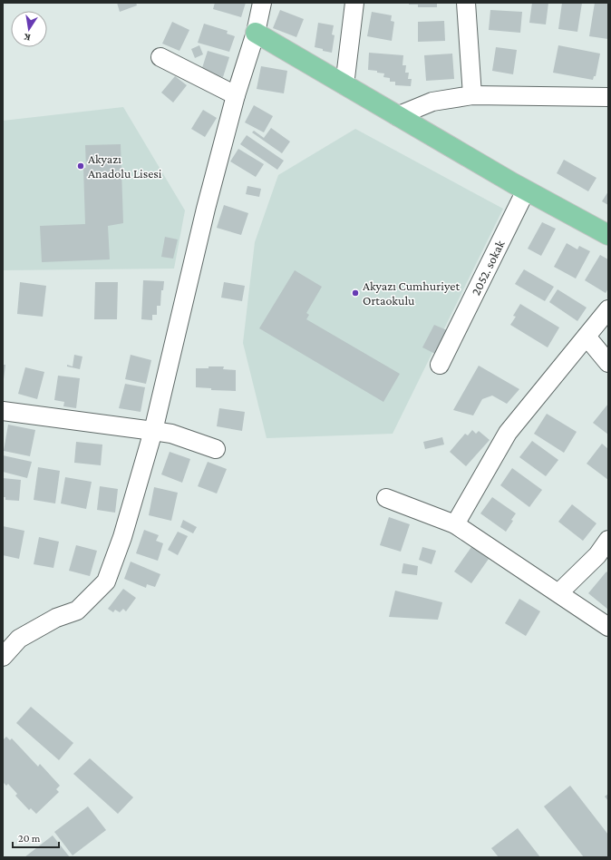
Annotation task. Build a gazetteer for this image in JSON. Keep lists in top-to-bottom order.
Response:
{
  "streets": {
    "street": ["2052. sokak"]
  },
  "places": ["Akyazı Anadolu Lisesi", "Akyazı Cumhuriyet Ortaokulu"],
  "scale_bar": "20 m",
  "north": "bottom"
}
